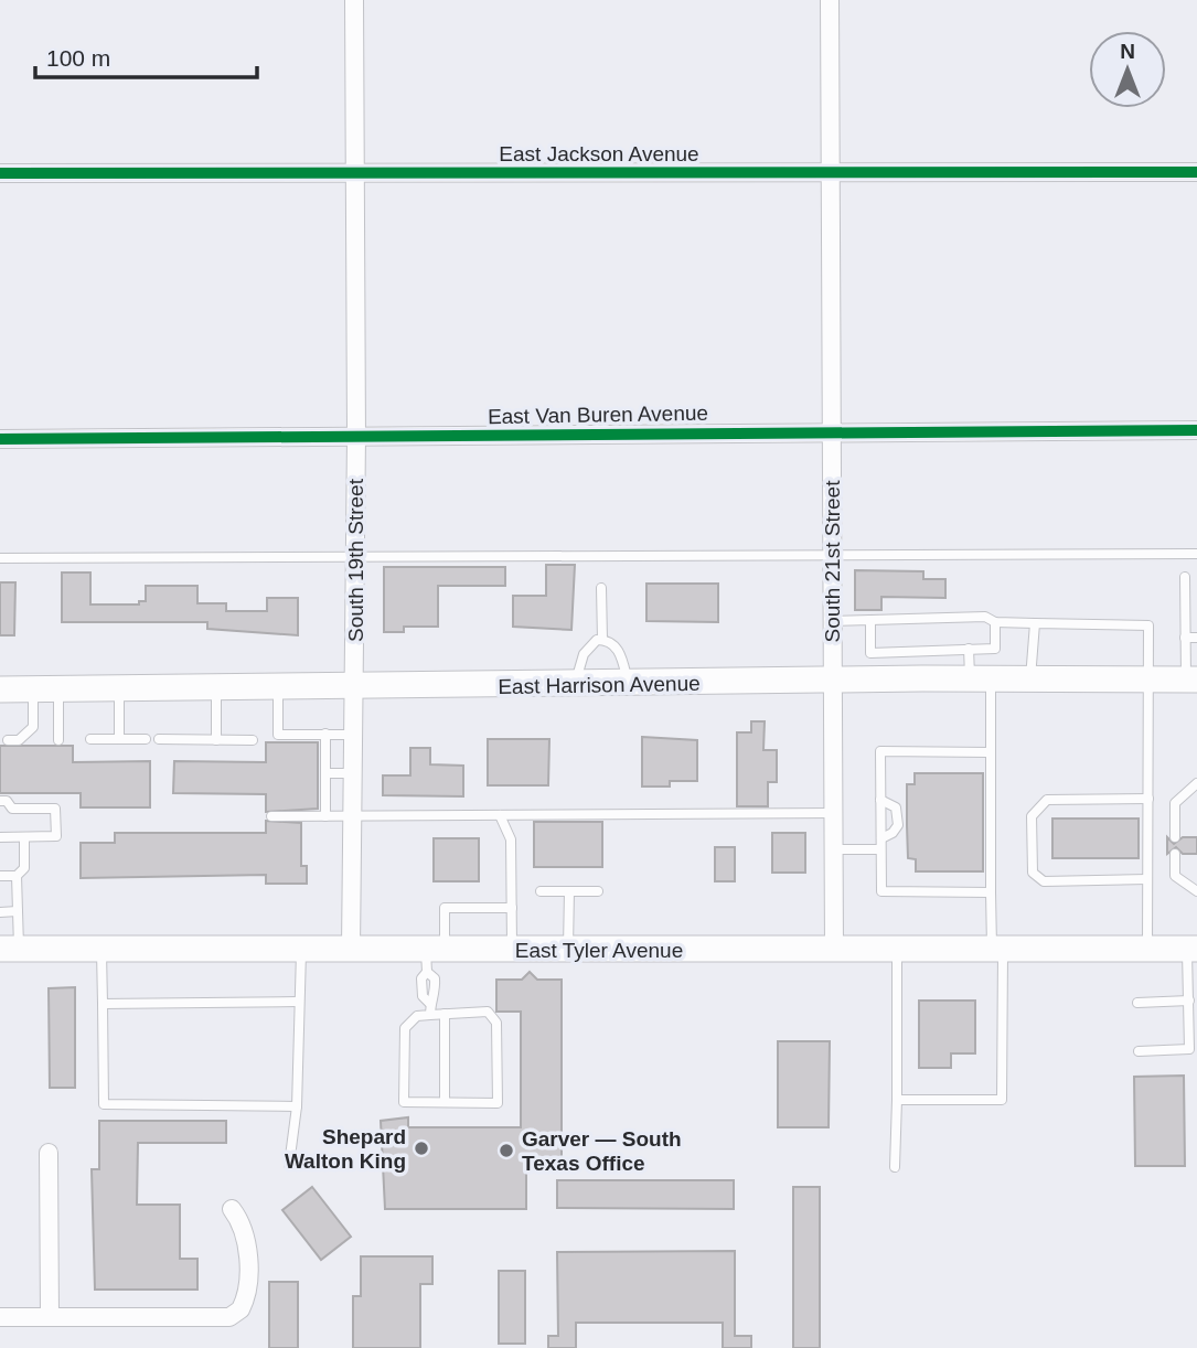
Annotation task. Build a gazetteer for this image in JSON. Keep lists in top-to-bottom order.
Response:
{
  "streets": {
    "main road": ["East Harrison Avenue", "East Tyler Avenue"],
    "street": [
      "East Jackson Avenue",
      "East Van Buren Avenue",
      "South 19th Street",
      "South 21st Street"
    ]
  },
  "crossings": [
    ["East Jackson Avenue", "South 19th Street"],
    ["East Jackson Avenue", "South 21st Street"],
    ["East Van Buren Avenue", "South 19th Street"],
    ["East Van Buren Avenue", "South 21st Street"],
    ["South 19th Street", "East Harrison Avenue"],
    ["South 19th Street", "East Tyler Avenue"],
    ["South 21st Street", "East Harrison Avenue"],
    ["South 21st Street", "East Tyler Avenue"]
  ],
  "places": ["Shepard Walton King", "Garver — South Texas Office"],
  "scale_bar": "100 m",
  "north": "top"
}
